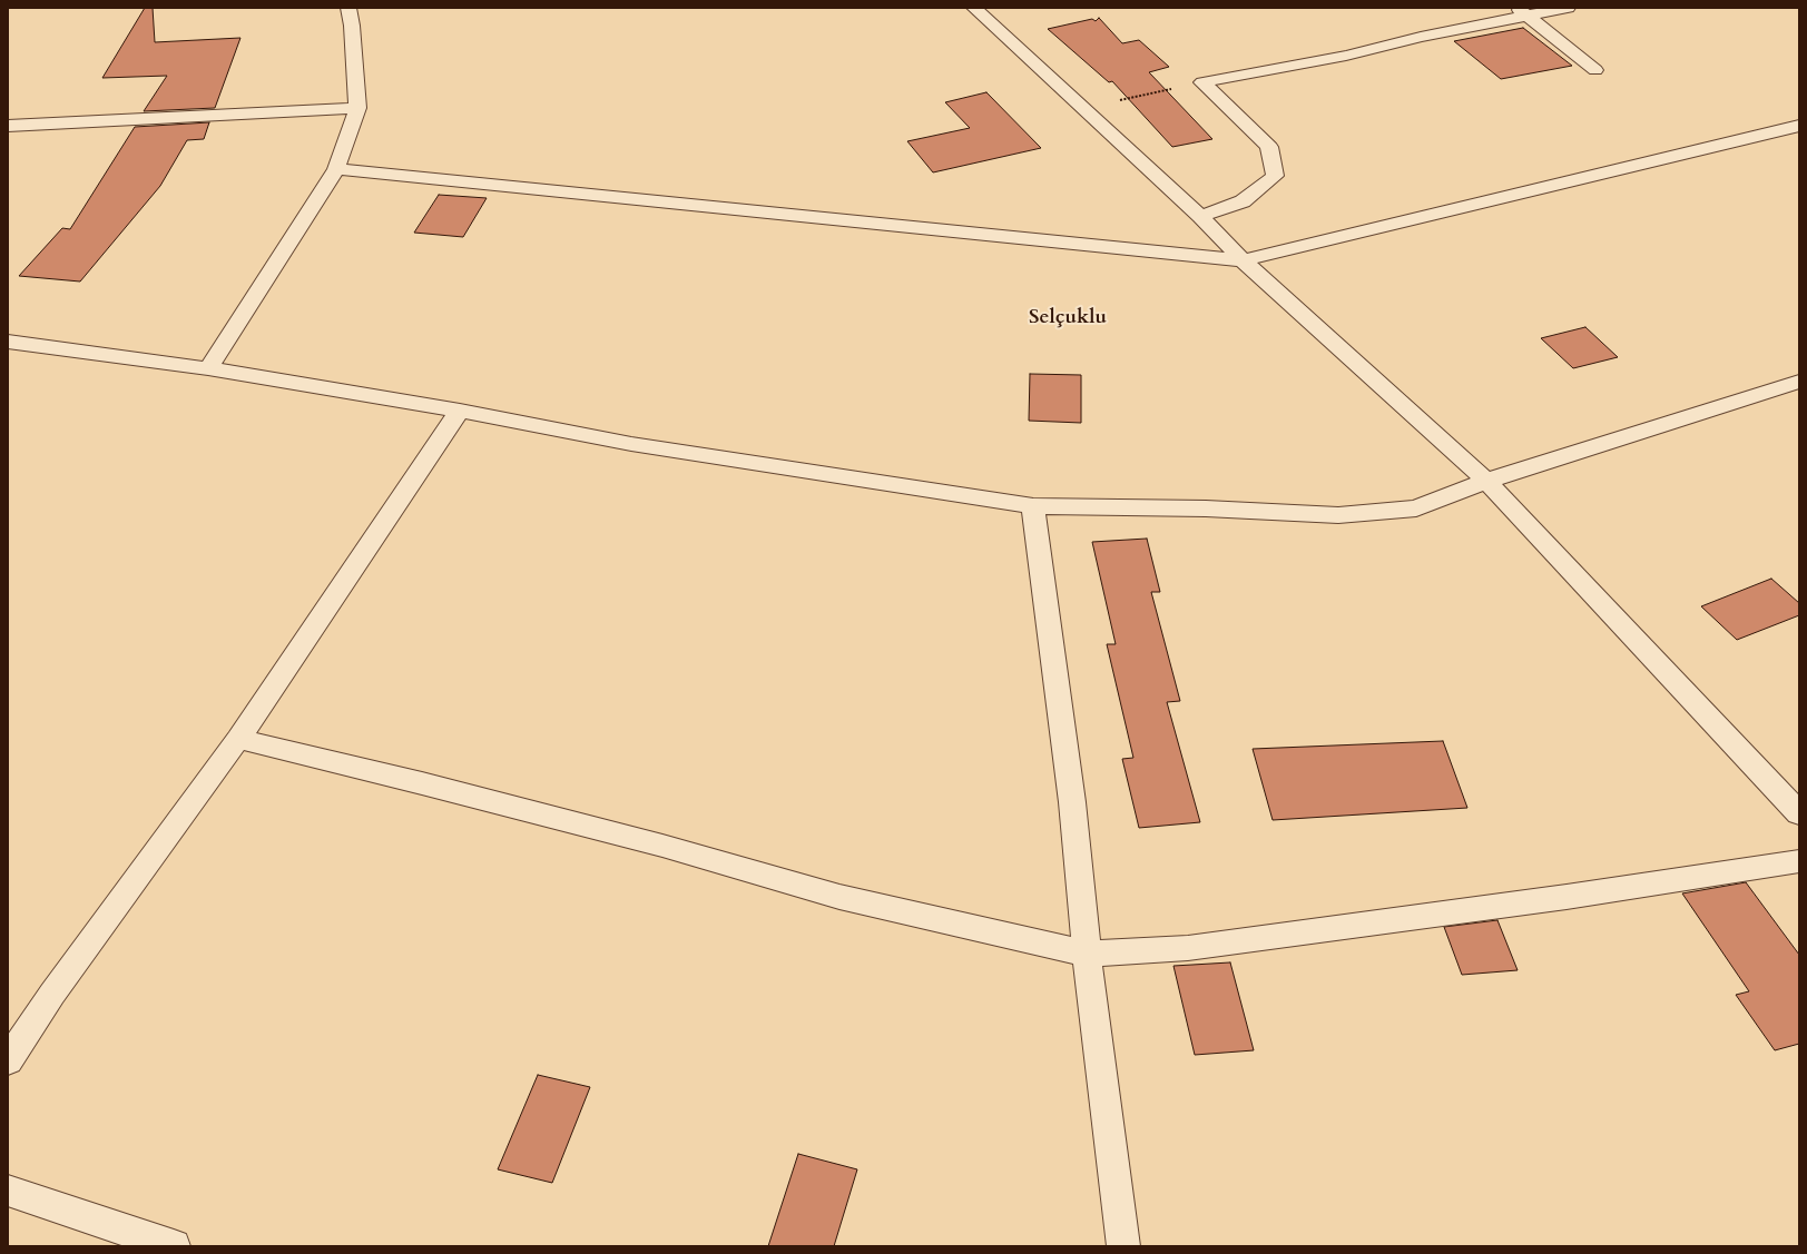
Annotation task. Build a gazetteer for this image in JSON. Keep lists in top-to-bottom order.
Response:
{
  "districts": ["Selçuklu"]
}
